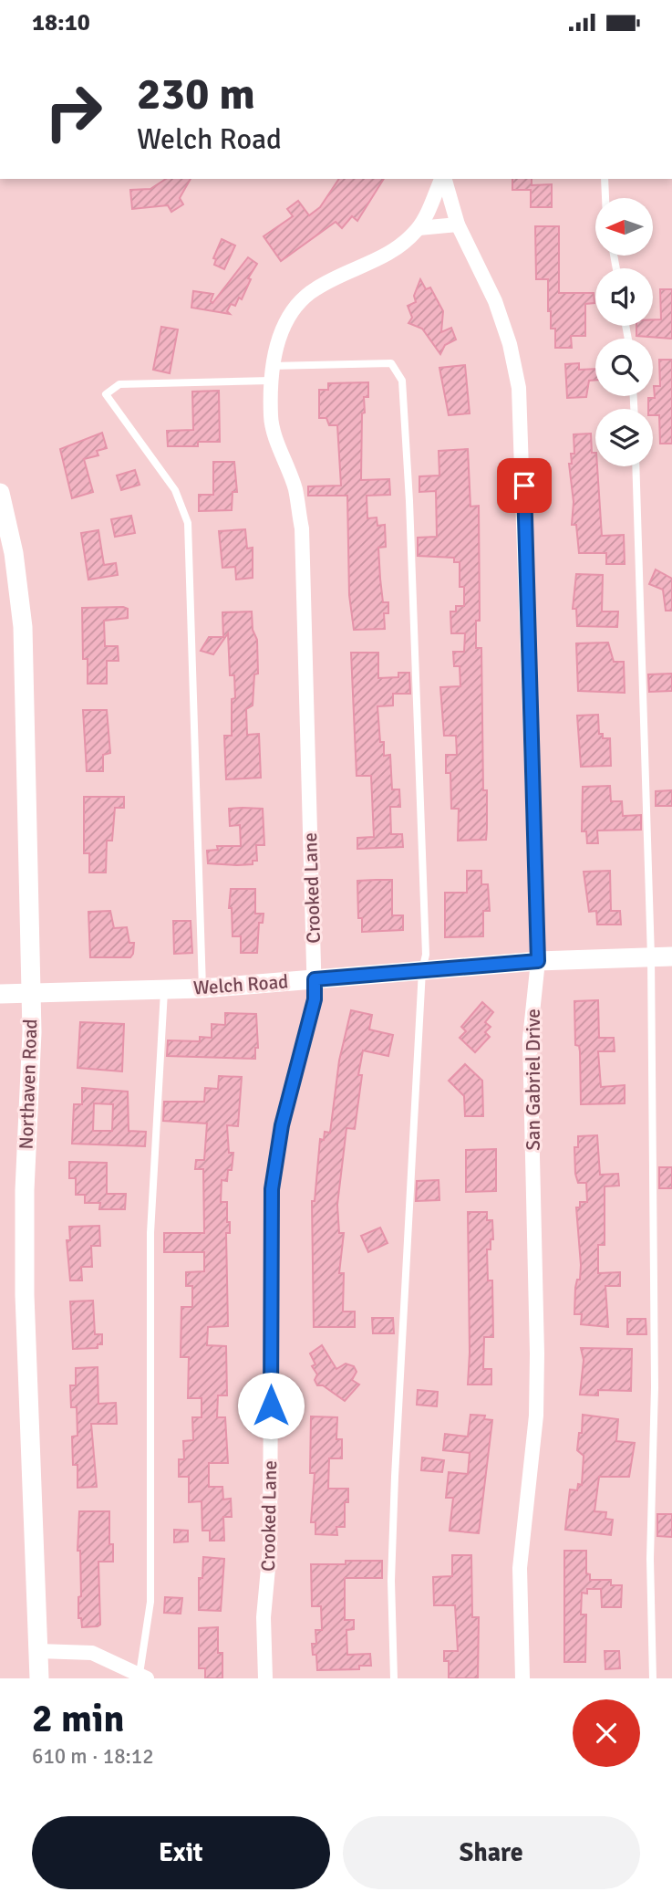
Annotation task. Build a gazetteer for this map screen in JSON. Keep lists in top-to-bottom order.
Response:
{
  "streets": {
    "street": [
      "Crooked Lane",
      "Welch Road",
      "San Gabriel Drive",
      "Northaven Road"
    ]
  },
  "crossings": [
    ["Crooked Lane", "Welch Road"],
    ["Welch Road", "San Gabriel Drive"],
    ["Welch Road", "Northaven Road"]
  ],
  "north": "left",
  "page": {
    "status": "18:10",
    "turn": ["230 m", "Welch Road"],
    "heading": ["2 min", "610 m · 18:12"],
    "buttons": ["Exit", "Share"]
  }
}
